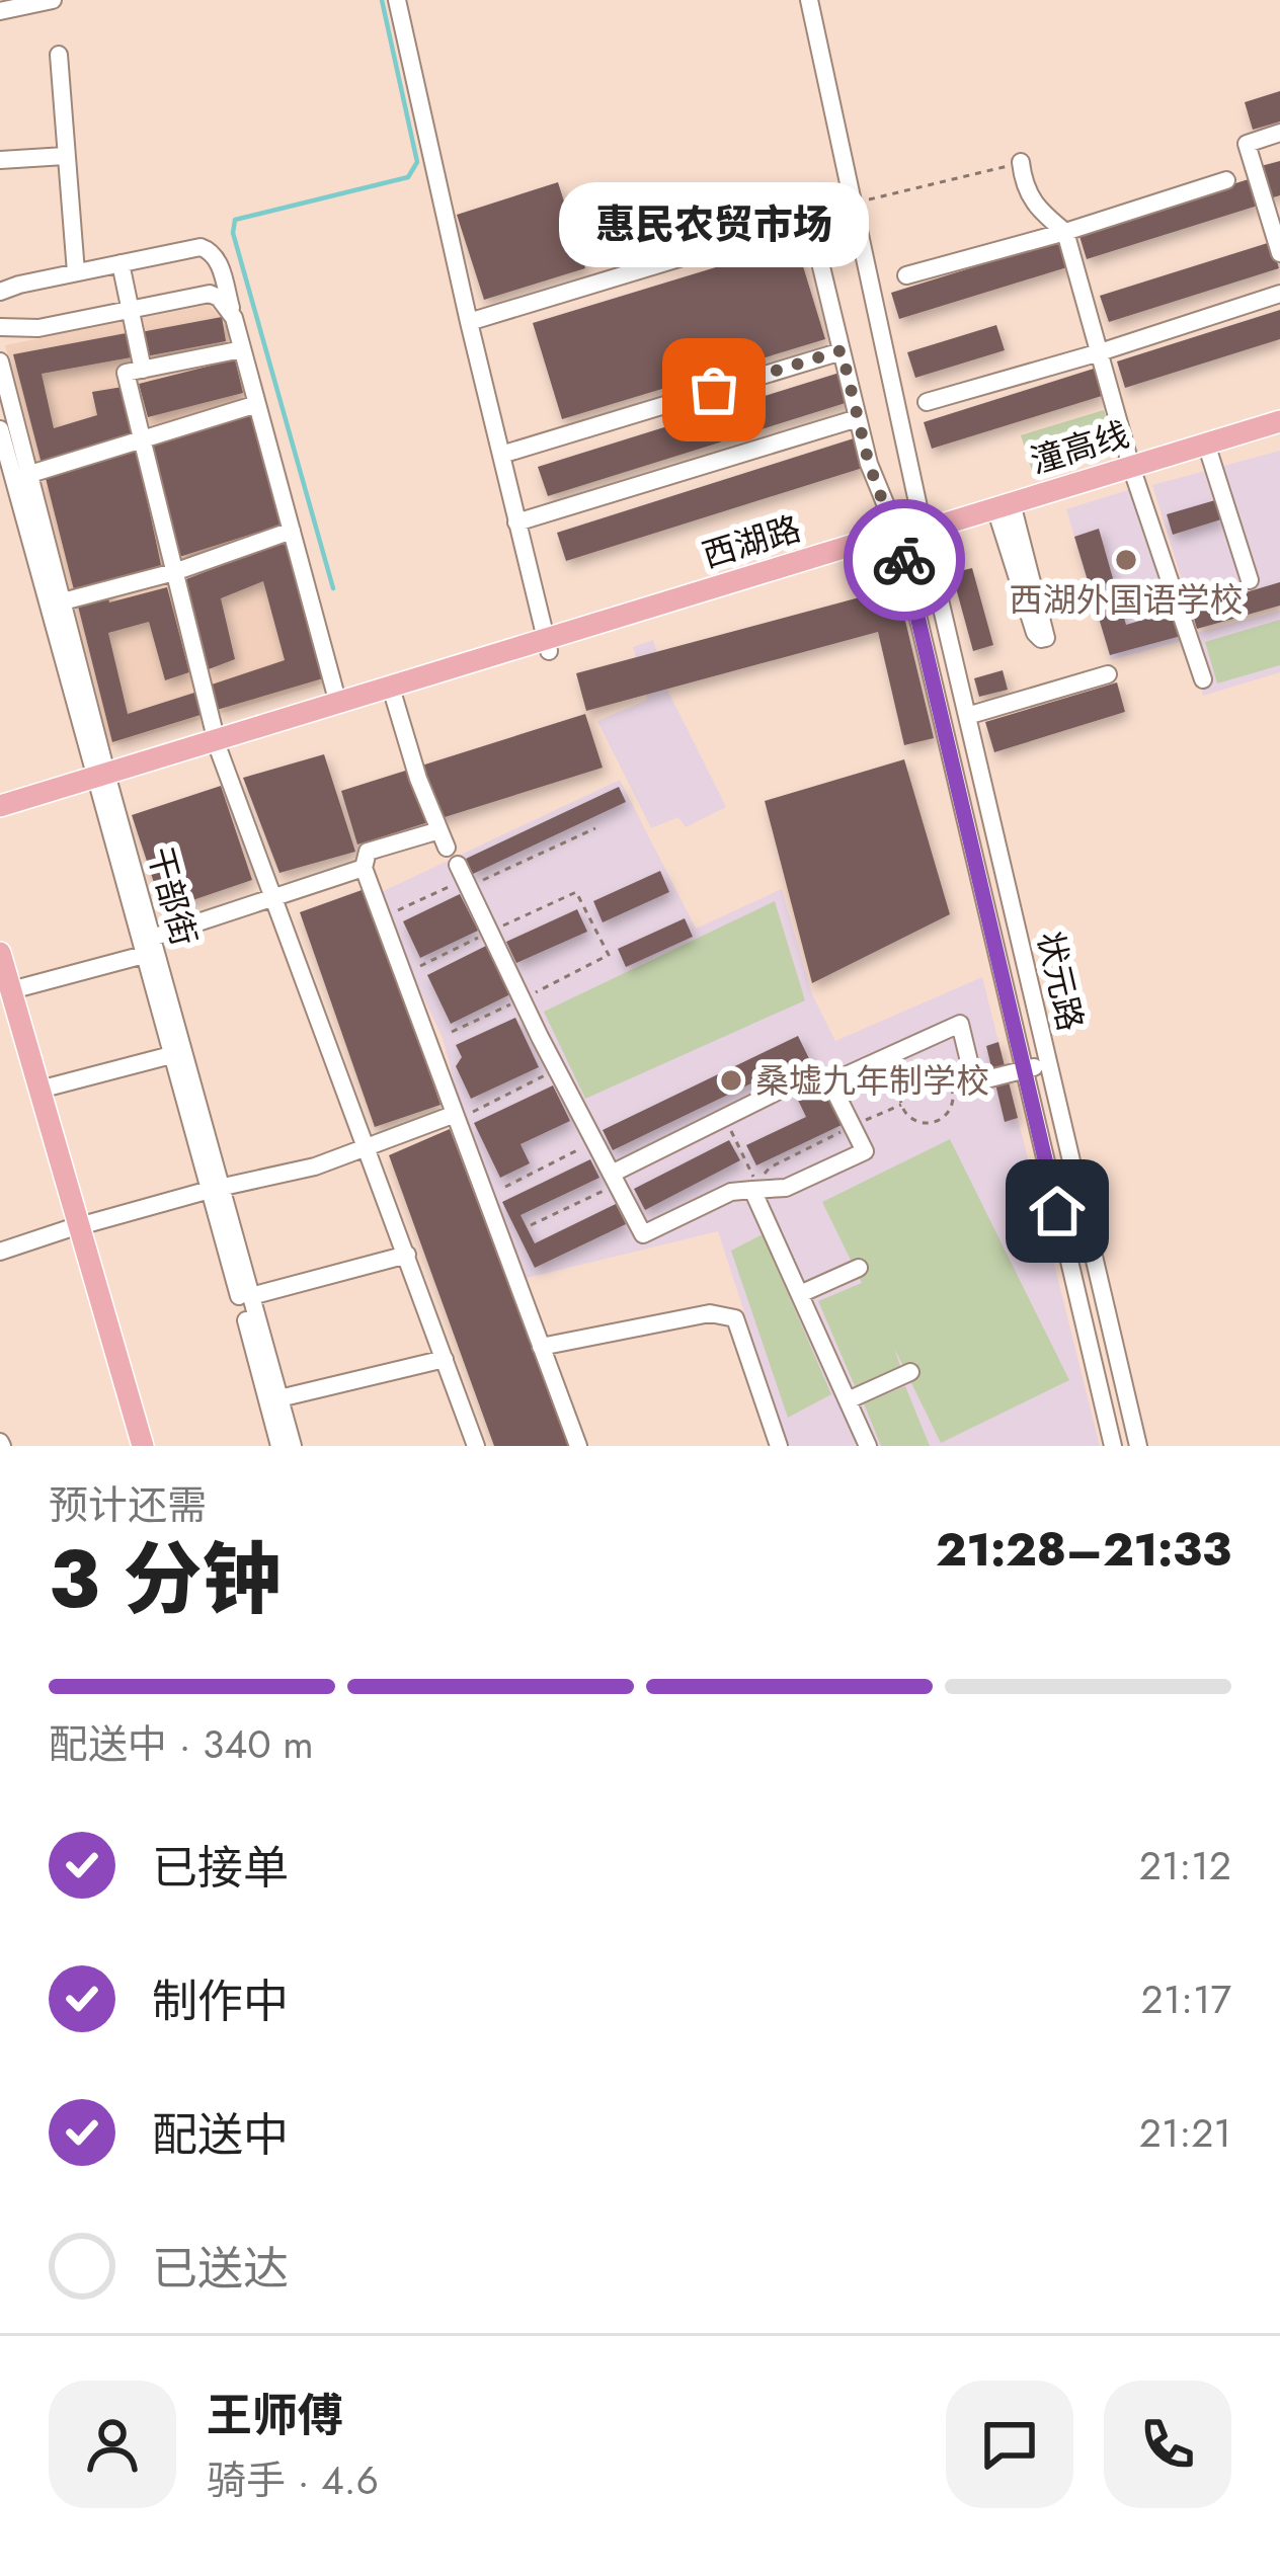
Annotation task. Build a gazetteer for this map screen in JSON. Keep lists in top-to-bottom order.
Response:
{
  "streets": {
    "main road": ["潼高线", "西湖路"],
    "street": ["干部街", "状元路"]
  },
  "crossings": [
    ["潼高线", "西湖路"],
    ["潼高线", "状元路"],
    ["西湖路", "干部街"],
    ["西湖路", "状元路"]
  ],
  "places": ["惠民农贸市场", "西湖外国语学校", "桑墟九年制学校"],
  "page": {
    "bubble": "惠民农贸市场",
    "heading": ["3 分钟", "预计还需", "21:28–21:33"],
    "panel": ["王师傅", "骑手 · 4.6"],
    "bar": "配送中 · 340 m",
    "list": [
      ["已接单", "21:12"],
      ["制作中", "21:17"],
      ["配送中", "21:21"],
      "已送达"
    ]
  }
}
